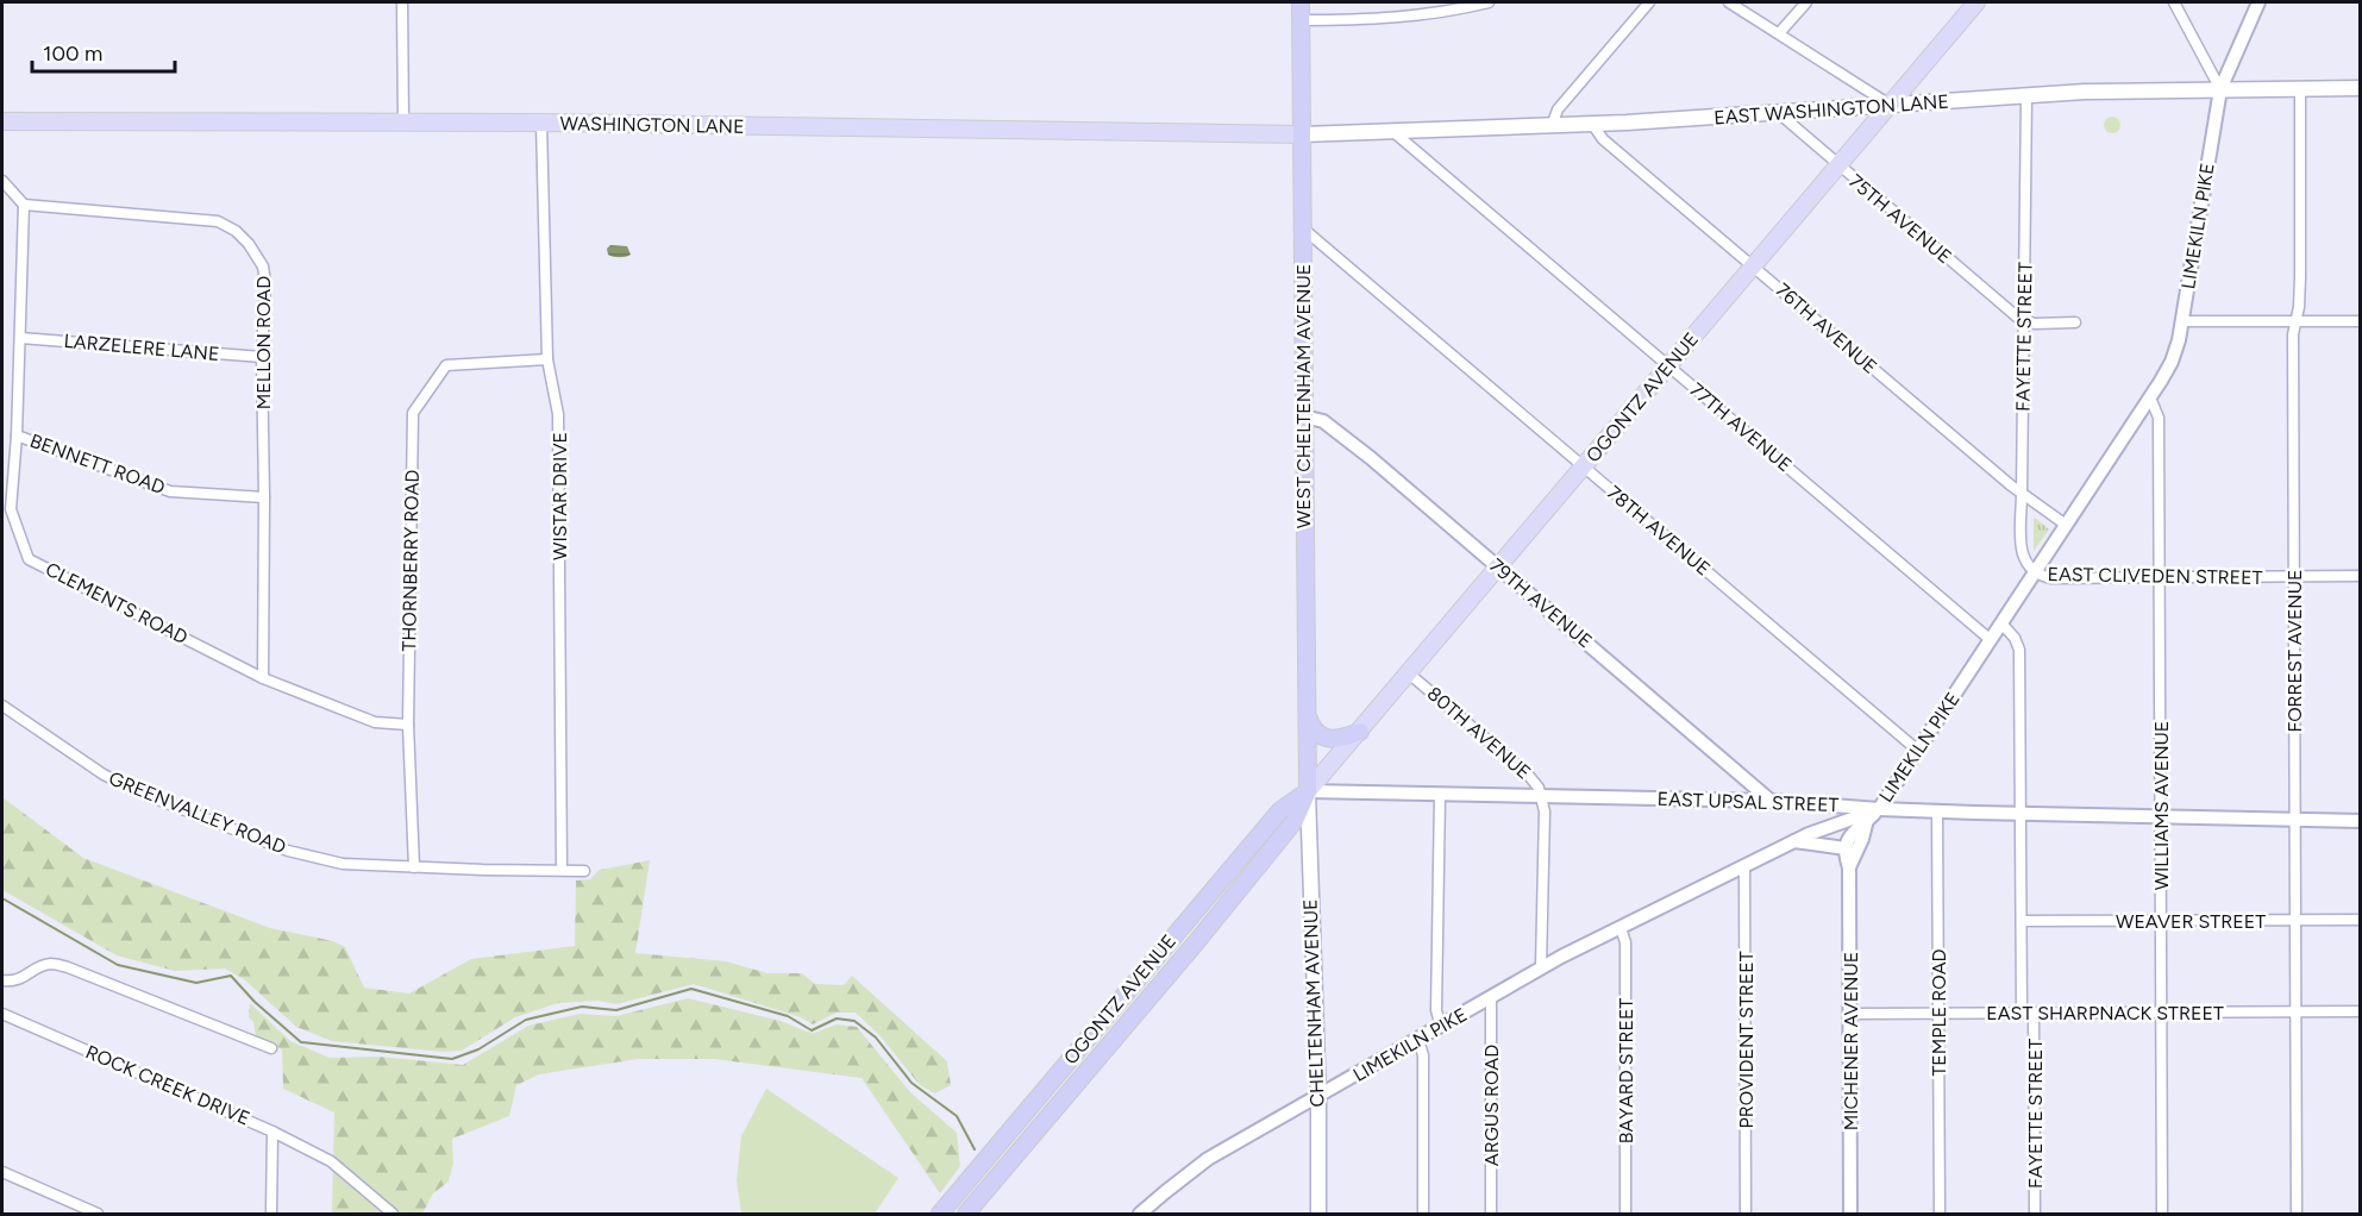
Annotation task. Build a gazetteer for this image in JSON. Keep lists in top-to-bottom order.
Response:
{
  "streets": {
    "highway": ["WEST CHELTENHAM AVENUE", "OGONTZ AVENUE"],
    "main road": ["EAST WASHINGTON LANE", "WASHINGTON LANE", "CHELTENHAM AVENUE"],
    "street": [
      "75TH AVENUE",
      "LIMEKILN PIKE",
      "76TH AVENUE",
      "FAYETTE STREET",
      "MELLON ROAD",
      "LARZELERE LANE",
      "77TH AVENUE",
      "BENNETT ROAD",
      "WISTAR DRIVE",
      "78TH AVENUE",
      "THORNBERRY ROAD",
      "EAST CLIVEDEN STREET",
      "CLEMENTS ROAD",
      "79TH AVENUE",
      "FORREST AVENUE",
      "80TH AVENUE",
      "EAST UPSAL STREET",
      "WILLIAMS AVENUE",
      "GREENVALLEY ROAD",
      "WEAVER STREET",
      "TEMPLE ROAD",
      "EAST SHARPNACK STREET",
      "PROVIDENT STREET",
      "MICHENER AVENUE",
      "BAYARD STREET",
      "ROCK CREEK DRIVE",
      "ARGUS ROAD"
    ]
  },
  "crossings": [
    ["EAST WASHINGTON LANE", "WASHINGTON LANE"],
    ["EAST WASHINGTON LANE", "75TH AVENUE"],
    ["EAST WASHINGTON LANE", "LIMEKILN PIKE"],
    ["EAST WASHINGTON LANE", "76TH AVENUE"],
    ["EAST WASHINGTON LANE", "FAYETTE STREET"],
    ["EAST WASHINGTON LANE", "WEST CHELTENHAM AVENUE"],
    ["EAST WASHINGTON LANE", "OGONTZ AVENUE"],
    ["EAST WASHINGTON LANE", "77TH AVENUE"],
    ["EAST WASHINGTON LANE", "FORREST AVENUE"],
    ["WASHINGTON LANE", "WEST CHELTENHAM AVENUE"],
    ["WASHINGTON LANE", "WISTAR DRIVE"],
    ["75TH AVENUE", "FAYETTE STREET"],
    ["75TH AVENUE", "OGONTZ AVENUE"],
    ["LIMEKILN PIKE", "76TH AVENUE"],
    ["LIMEKILN PIKE", "FAYETTE STREET"],
    ["LIMEKILN PIKE", "77TH AVENUE"],
    ["LIMEKILN PIKE", "78TH AVENUE"],
    ["LIMEKILN PIKE", "EAST CLIVEDEN STREET"],
    ["LIMEKILN PIKE", "EAST UPSAL STREET"],
    ["LIMEKILN PIKE", "WILLIAMS AVENUE"],
    ["LIMEKILN PIKE", "CHELTENHAM AVENUE"],
    ["LIMEKILN PIKE", "PROVIDENT STREET"],
    ["LIMEKILN PIKE", "MICHENER AVENUE"],
    ["LIMEKILN PIKE", "BAYARD STREET"],
    ["LIMEKILN PIKE", "ARGUS ROAD"],
    ["76TH AVENUE", "FAYETTE STREET"],
    ["76TH AVENUE", "OGONTZ AVENUE"],
    ["FAYETTE STREET", "EAST CLIVEDEN STREET"],
    ["FAYETTE STREET", "EAST UPSAL STREET"],
    ["FAYETTE STREET", "WEAVER STREET"],
    ["FAYETTE STREET", "EAST SHARPNACK STREET"],
    ["MELLON ROAD", "LARZELERE LANE"],
    ["MELLON ROAD", "BENNETT ROAD"],
    ["MELLON ROAD", "CLEMENTS ROAD"],
    ["LARZELERE LANE", "CLEMENTS ROAD"],
    ["WEST CHELTENHAM AVENUE", "OGONTZ AVENUE"],
    ["WEST CHELTENHAM AVENUE", "78TH AVENUE"],
    ["WEST CHELTENHAM AVENUE", "79TH AVENUE"],
    ["WEST CHELTENHAM AVENUE", "EAST UPSAL STREET"],
    ["WEST CHELTENHAM AVENUE", "CHELTENHAM AVENUE"],
    ["OGONTZ AVENUE", "77TH AVENUE"],
    ["OGONTZ AVENUE", "78TH AVENUE"],
    ["OGONTZ AVENUE", "79TH AVENUE"],
    ["OGONTZ AVENUE", "80TH AVENUE"],
    ["OGONTZ AVENUE", "EAST UPSAL STREET"],
    ["OGONTZ AVENUE", "CHELTENHAM AVENUE"],
    ["BENNETT ROAD", "CLEMENTS ROAD"],
    ["WISTAR DRIVE", "THORNBERRY ROAD"],
    ["WISTAR DRIVE", "GREENVALLEY ROAD"],
    ["THORNBERRY ROAD", "CLEMENTS ROAD"],
    ["THORNBERRY ROAD", "GREENVALLEY ROAD"],
    ["EAST CLIVEDEN STREET", "FORREST AVENUE"],
    ["EAST CLIVEDEN STREET", "WILLIAMS AVENUE"],
    ["79TH AVENUE", "EAST UPSAL STREET"],
    ["FORREST AVENUE", "EAST UPSAL STREET"],
    ["FORREST AVENUE", "WEAVER STREET"],
    ["FORREST AVENUE", "EAST SHARPNACK STREET"],
    ["80TH AVENUE", "EAST UPSAL STREET"],
    ["EAST UPSAL STREET", "WILLIAMS AVENUE"],
    ["EAST UPSAL STREET", "CHELTENHAM AVENUE"],
    ["EAST UPSAL STREET", "TEMPLE ROAD"],
    ["EAST UPSAL STREET", "MICHENER AVENUE"],
    ["WILLIAMS AVENUE", "WEAVER STREET"],
    ["WILLIAMS AVENUE", "EAST SHARPNACK STREET"],
    ["TEMPLE ROAD", "EAST SHARPNACK STREET"],
    ["EAST SHARPNACK STREET", "MICHENER AVENUE"]
  ],
  "scale_bar": "100 m"
}
